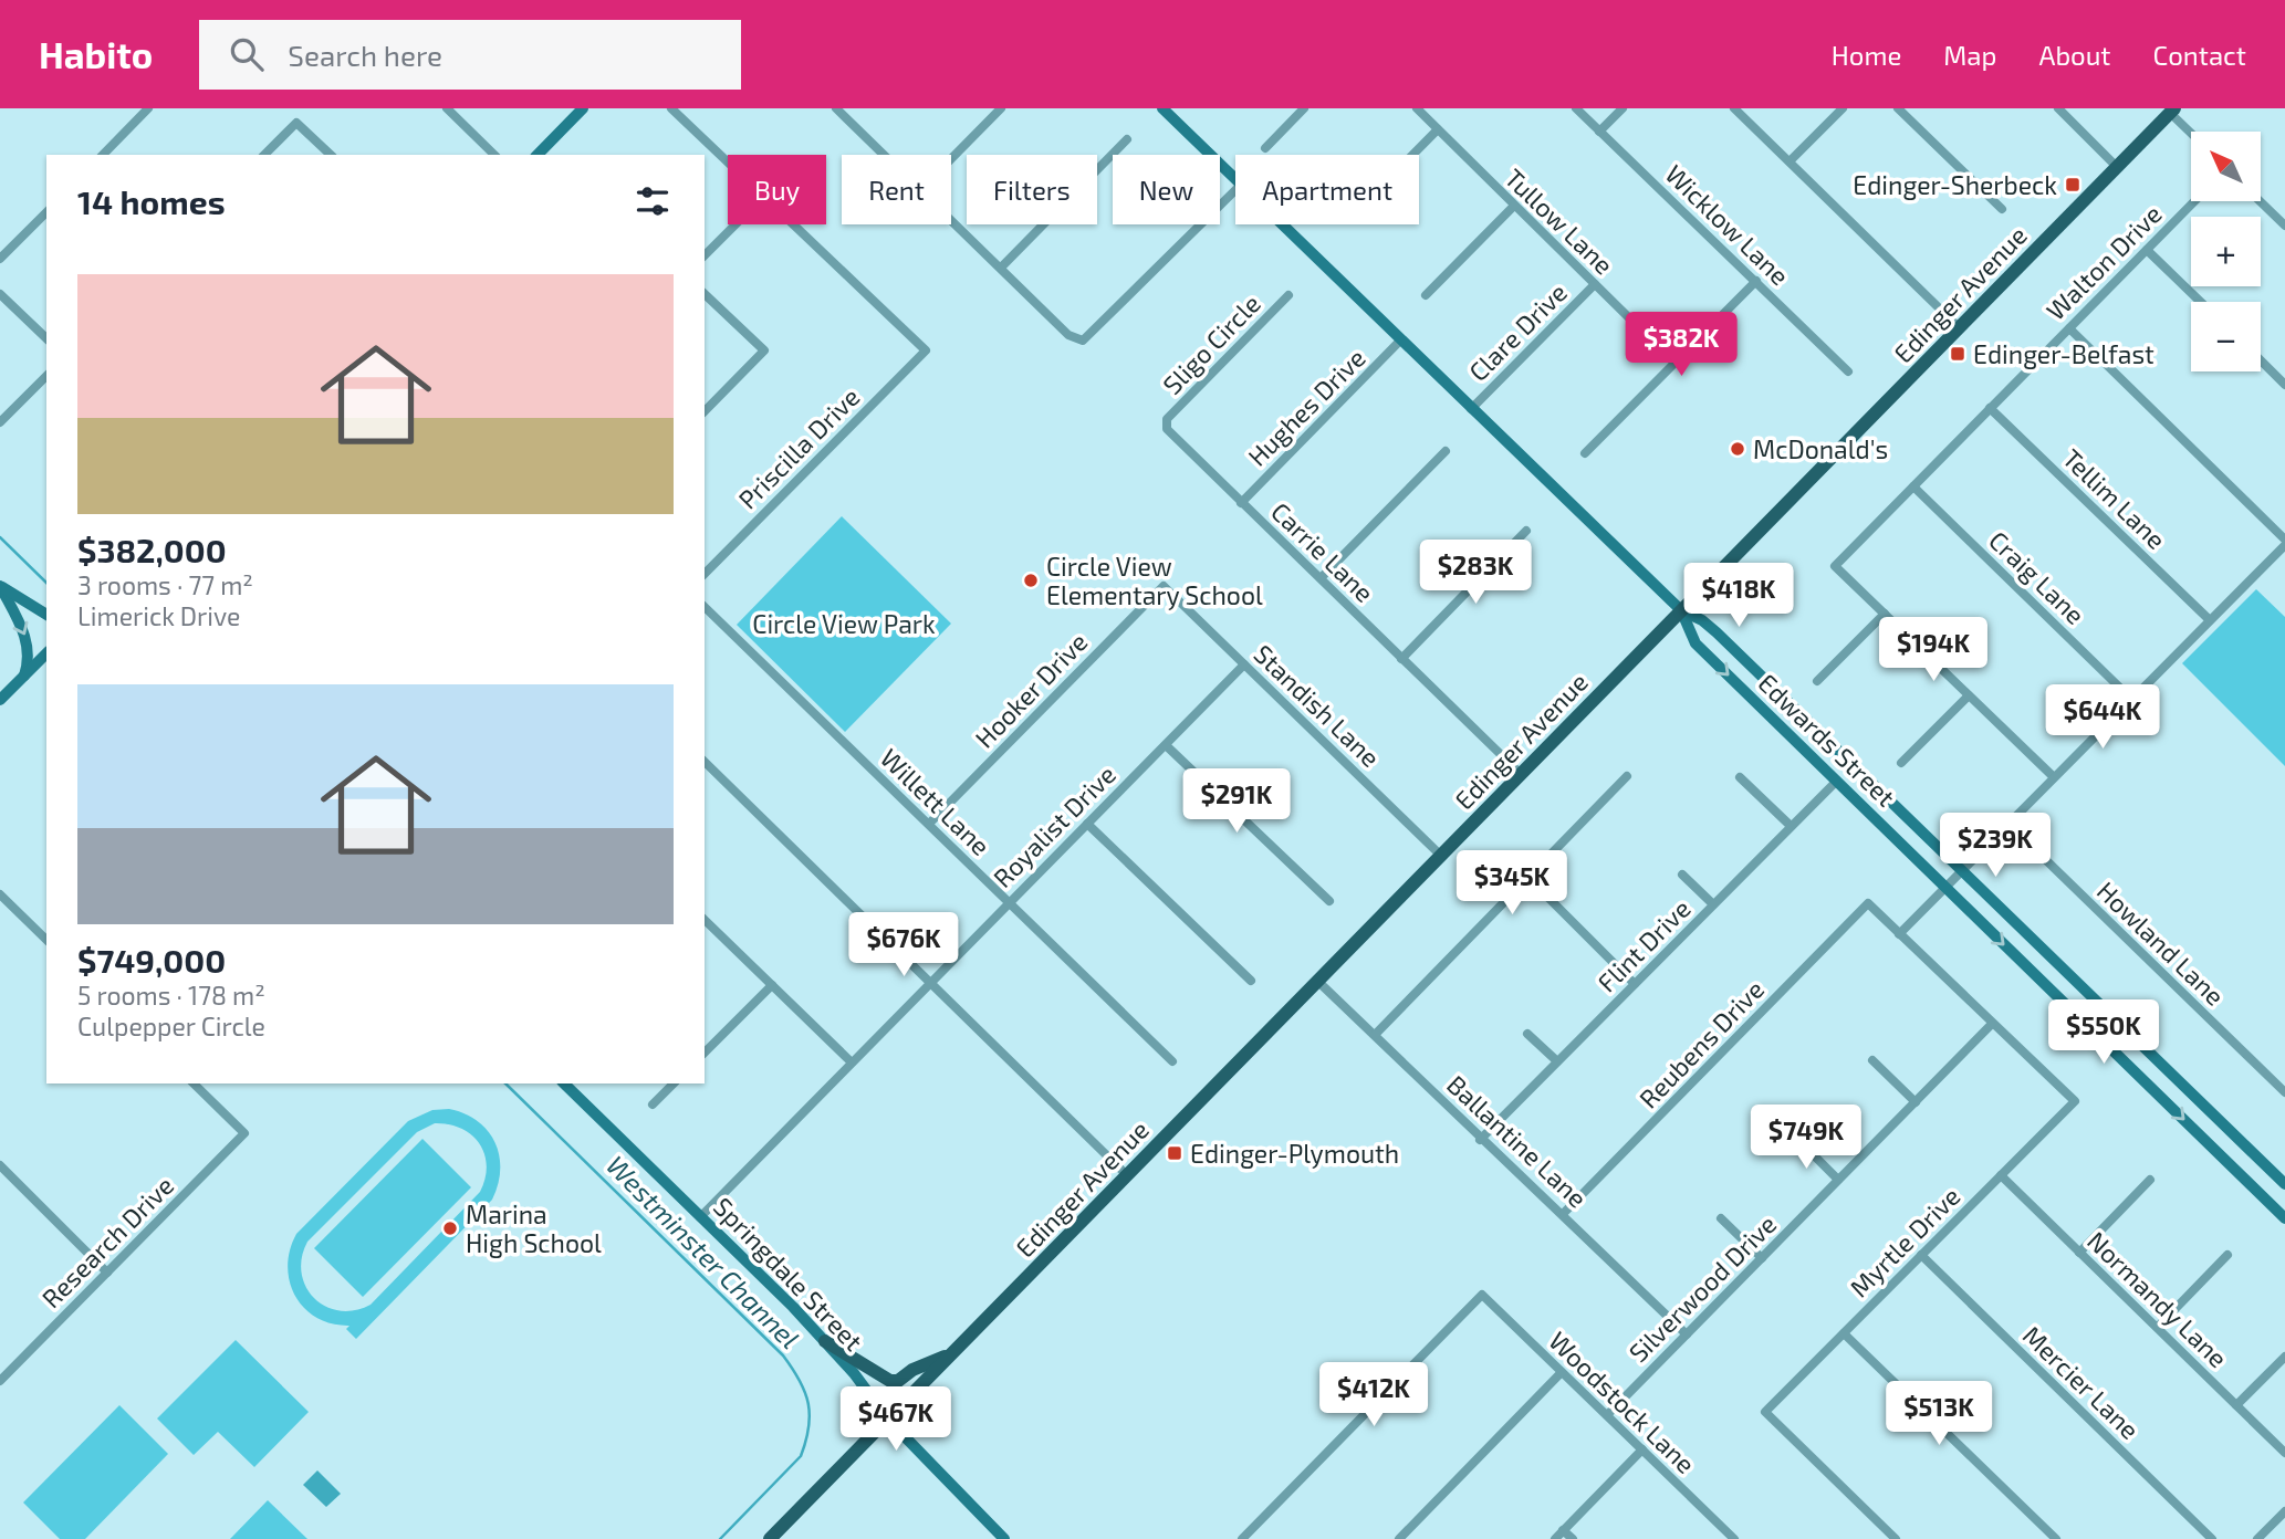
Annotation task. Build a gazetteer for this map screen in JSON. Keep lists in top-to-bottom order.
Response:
{
  "streets": {
    "main road": ["Edinger Avenue", "Edwards Street", "Springdale Street"],
    "street": [
      "Tullow Lane",
      "Wicklow Lane",
      "Walton Drive",
      "Clare Drive",
      "Sligo Circle",
      "Hughes Drive",
      "Priscilla Drive",
      "Tellim Lane",
      "Carrie Lane",
      "Craig Lane",
      "Hooker Drive",
      "Standish Lane",
      "Willett Lane",
      "Royalist Drive",
      "Howland Lane",
      "Flint Drive",
      "Reubens Drive",
      "Ballantine Lane",
      "Research Drive",
      "Myrtle Drive",
      "Silverwood Drive",
      "Normandy Lane",
      "Mercier Lane",
      "Woodstock Lane"
    ]
  },
  "crossings": [
    ["Tullow Lane", "Clare Drive"],
    ["Walton Drive", "Tellim Lane"],
    ["Walton Drive", "Craig Lane"],
    ["Edinger Avenue", "Carrie Lane"],
    ["Edinger Avenue", "Standish Lane"],
    ["Edinger Avenue", "Edwards Street"],
    ["Edinger Avenue", "Ballantine Lane"],
    ["Edinger Avenue", "Springdale Street"],
    ["Clare Drive", "Edwards Street"],
    ["Sligo Circle", "Carrie Lane"],
    ["Hughes Drive", "Carrie Lane"],
    ["Hughes Drive", "Edwards Street"],
    ["Hooker Drive", "Standish Lane"],
    ["Hooker Drive", "Willett Lane"],
    ["Standish Lane", "Royalist Drive"],
    ["Edwards Street", "Flint Drive"],
    ["Willett Lane", "Royalist Drive"],
    ["Royalist Drive", "Springdale Street"],
    ["Flint Drive", "Ballantine Lane"],
    ["Reubens Drive", "Ballantine Lane"],
    ["Ballantine Lane", "Silverwood Drive"],
    ["Myrtle Drive", "Silverwood Drive"],
    ["Myrtle Drive", "Normandy Lane"],
    ["Myrtle Drive", "Mercier Lane"],
    ["Silverwood Drive", "Woodstock Lane"]
  ],
  "water": ["Westminster Channel"],
  "parks": ["Circle View Park"],
  "places": {
    "transit": ["Edinger-Sherbeck", "Edinger-Belfast", "Edinger-Plymouth"],
    "other": ["McDonald's", "Circle View Elementary School", "Marina High School"]
  },
  "north": "top left",
  "page": {
    "header": "Habito",
    "search": "Search here",
    "nav": [
      "Home",
      "Map",
      "About",
      "Contact"
    ],
    "map_buttons": ["+", "−"],
    "chip": [
      "Buy",
      "Rent",
      "Filters",
      "New",
      "Apartment"
    ],
    "heading": "14 homes",
    "list": [
      {
        "name": "$382,000",
        "note": "3 rooms · 77 m² · Limerick Drive"
      },
      {
        "name": "$749,000",
        "note": "5 rooms · 178 m² · Culpepper Circle"
      }
    ],
    "price": [
      "$382K",
      "$283K",
      "$418K",
      "$194K",
      "$644K",
      "$291K",
      "$239K",
      "$345K",
      "$676K",
      "$550K",
      "$749K",
      "$412K",
      "$513K",
      "$467K"
    ]
  }
}
